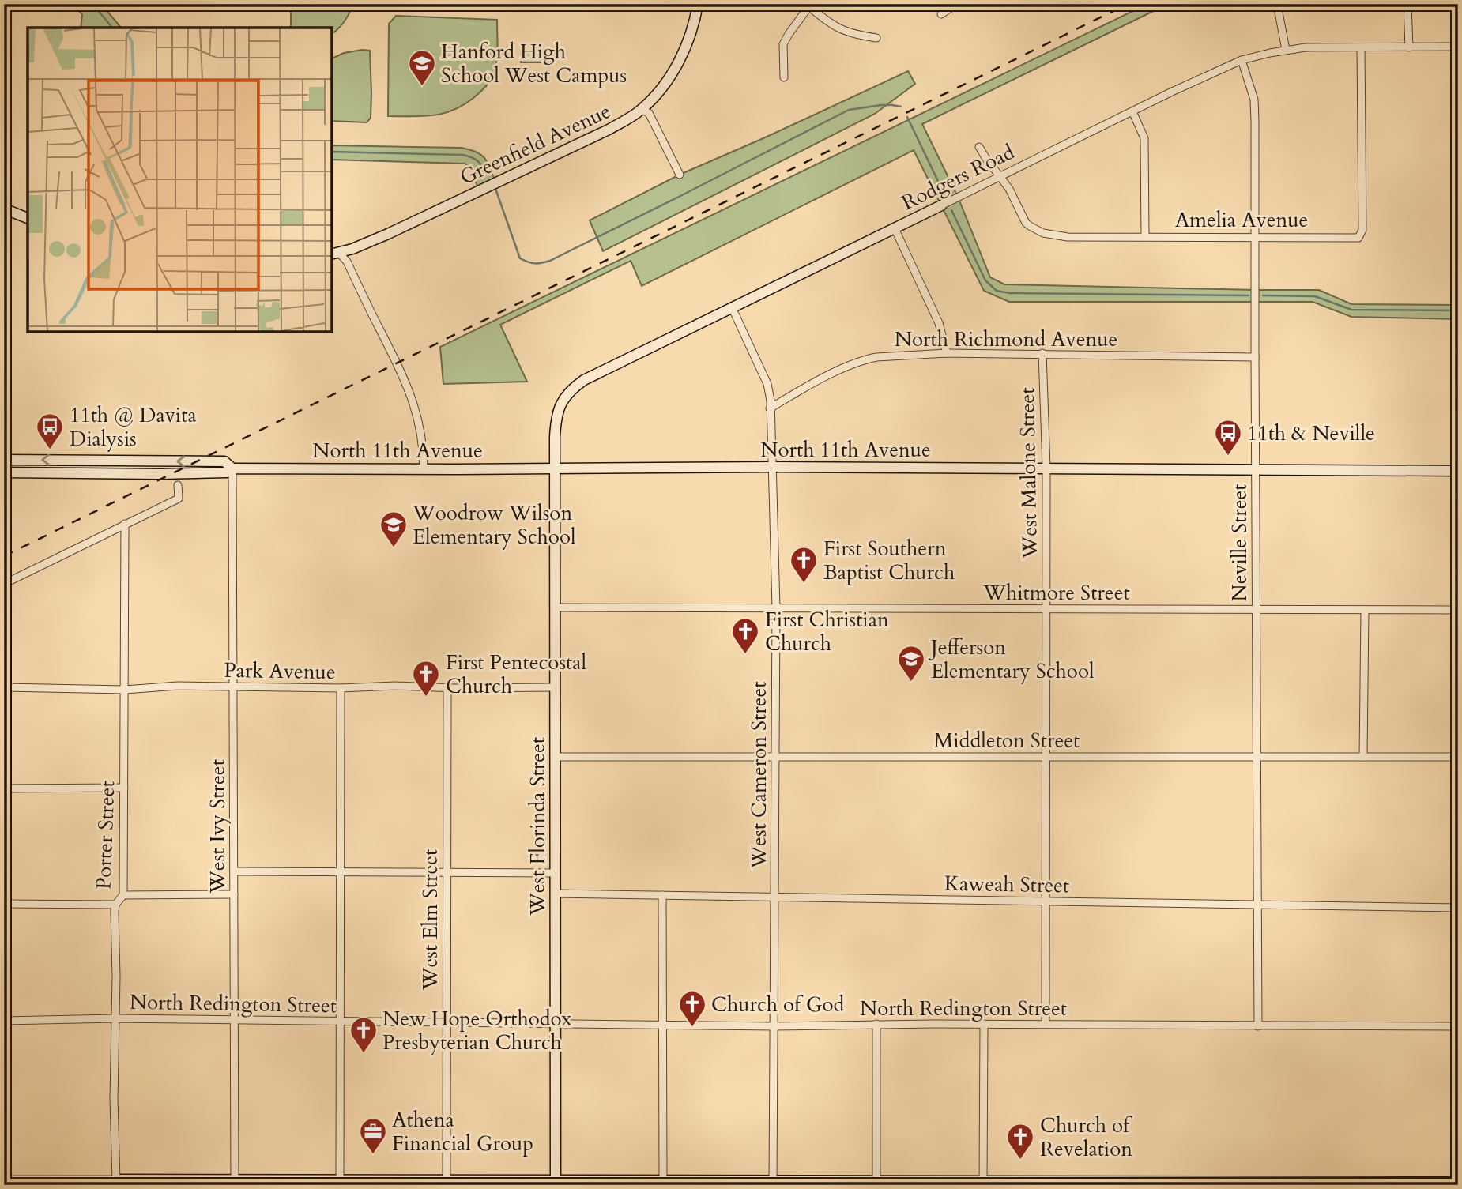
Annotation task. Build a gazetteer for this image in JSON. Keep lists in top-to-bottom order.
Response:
{
  "streets": {
    "street": [
      "Greenfield Avenue",
      "Rodgers Road",
      "Amelia Avenue",
      "North Richmond Avenue",
      "North 11th Avenue",
      "West Malone Street",
      "Neville Street",
      "Whitmore Street",
      "Park Avenue",
      "Middleton Street",
      "West Cameron Street",
      "West Ivy Street",
      "West Florinda Street",
      "Porter Street",
      "Kaweah Street",
      "West Elm Street",
      "North Redington Street"
    ]
  },
  "crossings": [
    ["Rodgers Road", "Amelia Avenue"],
    ["Rodgers Road", "North 11th Avenue"],
    ["Rodgers Road", "Neville Street"],
    ["Rodgers Road", "West Cameron Street"],
    ["Rodgers Road", "West Florinda Street"],
    ["Amelia Avenue", "Neville Street"],
    ["North Richmond Avenue", "West Malone Street"],
    ["North Richmond Avenue", "Neville Street"],
    ["North Richmond Avenue", "West Cameron Street"],
    ["North 11th Avenue", "West Malone Street"],
    ["North 11th Avenue", "Neville Street"],
    ["North 11th Avenue", "West Cameron Street"],
    ["North 11th Avenue", "West Ivy Street"],
    ["North 11th Avenue", "West Florinda Street"],
    ["West Malone Street", "Whitmore Street"],
    ["West Malone Street", "Middleton Street"],
    ["West Malone Street", "Kaweah Street"],
    ["West Malone Street", "North Redington Street"],
    ["Neville Street", "Whitmore Street"],
    ["Neville Street", "Middleton Street"],
    ["Neville Street", "Kaweah Street"],
    ["Neville Street", "North Redington Street"],
    ["Whitmore Street", "West Cameron Street"],
    ["Whitmore Street", "West Florinda Street"],
    ["Park Avenue", "West Ivy Street"],
    ["Park Avenue", "West Florinda Street"],
    ["Park Avenue", "Porter Street"],
    ["Park Avenue", "West Elm Street"],
    ["Middleton Street", "West Cameron Street"],
    ["Middleton Street", "West Florinda Street"],
    ["West Cameron Street", "Kaweah Street"],
    ["West Cameron Street", "North Redington Street"],
    ["West Ivy Street", "North Redington Street"],
    ["West Florinda Street", "Kaweah Street"],
    ["West Florinda Street", "North Redington Street"],
    ["Porter Street", "North Redington Street"],
    ["West Elm Street", "North Redington Street"]
  ],
  "places": {
    "school or university": ["Hanford High School West Campus", "Woodrow Wilson Elementary School", "Jefferson Elementary School"],
    "bus stop": ["11th @ Davita Dialysis", "11th & Neville"],
    "church": [
      "First Southern Baptist Church",
      "First Christian Church",
      "First Pentecostal Church",
      "Church of God",
      "New Hope Orthodox Presbyterian Church",
      "Church of Revelation"
    ],
    "office": ["Athena Financial Group"]
  }
}
